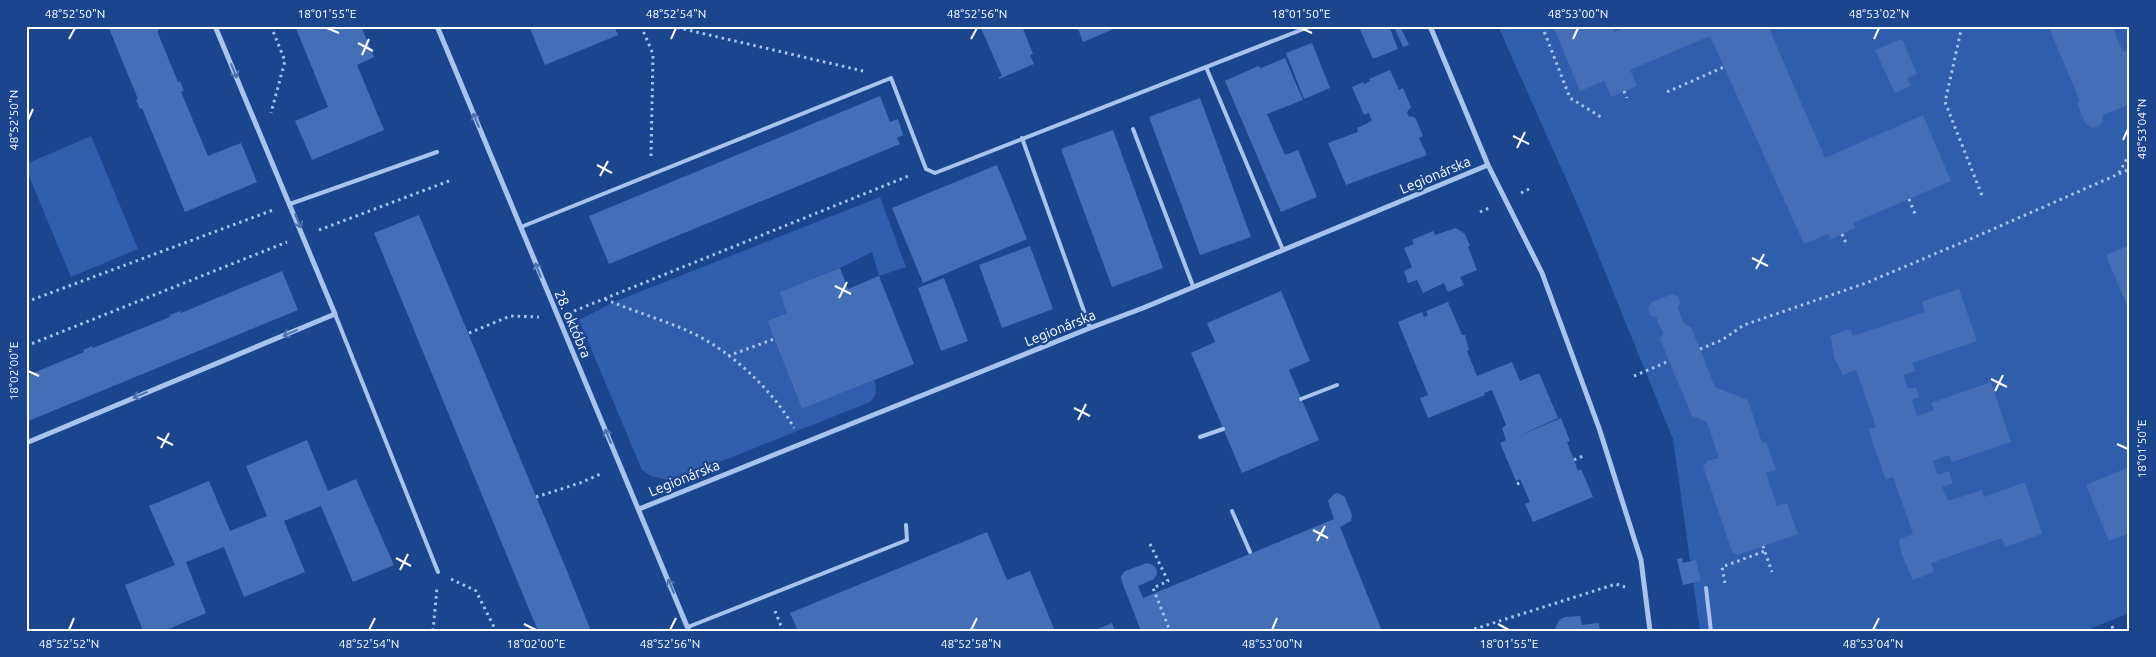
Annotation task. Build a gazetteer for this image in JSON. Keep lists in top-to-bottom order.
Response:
{
  "streets": {
    "street": ["Legionárska", "28. októbra"]
  },
  "crossings": [
    ["Legionárska", "28. októbra"]
  ],
  "one_way": ["28. októbra"],
  "coordinates": [
    "48°52'50\"N",
    "18°01'55\"E",
    "48°52'54\"N",
    "48°52'56\"N",
    "18°01'50\"E",
    "48°53'00\"N",
    "48°53'02\"N",
    "48°53'04\"N",
    "18°02'00\"E",
    "48°52'52\"N",
    "48°52'58\"N"
  ]
}
